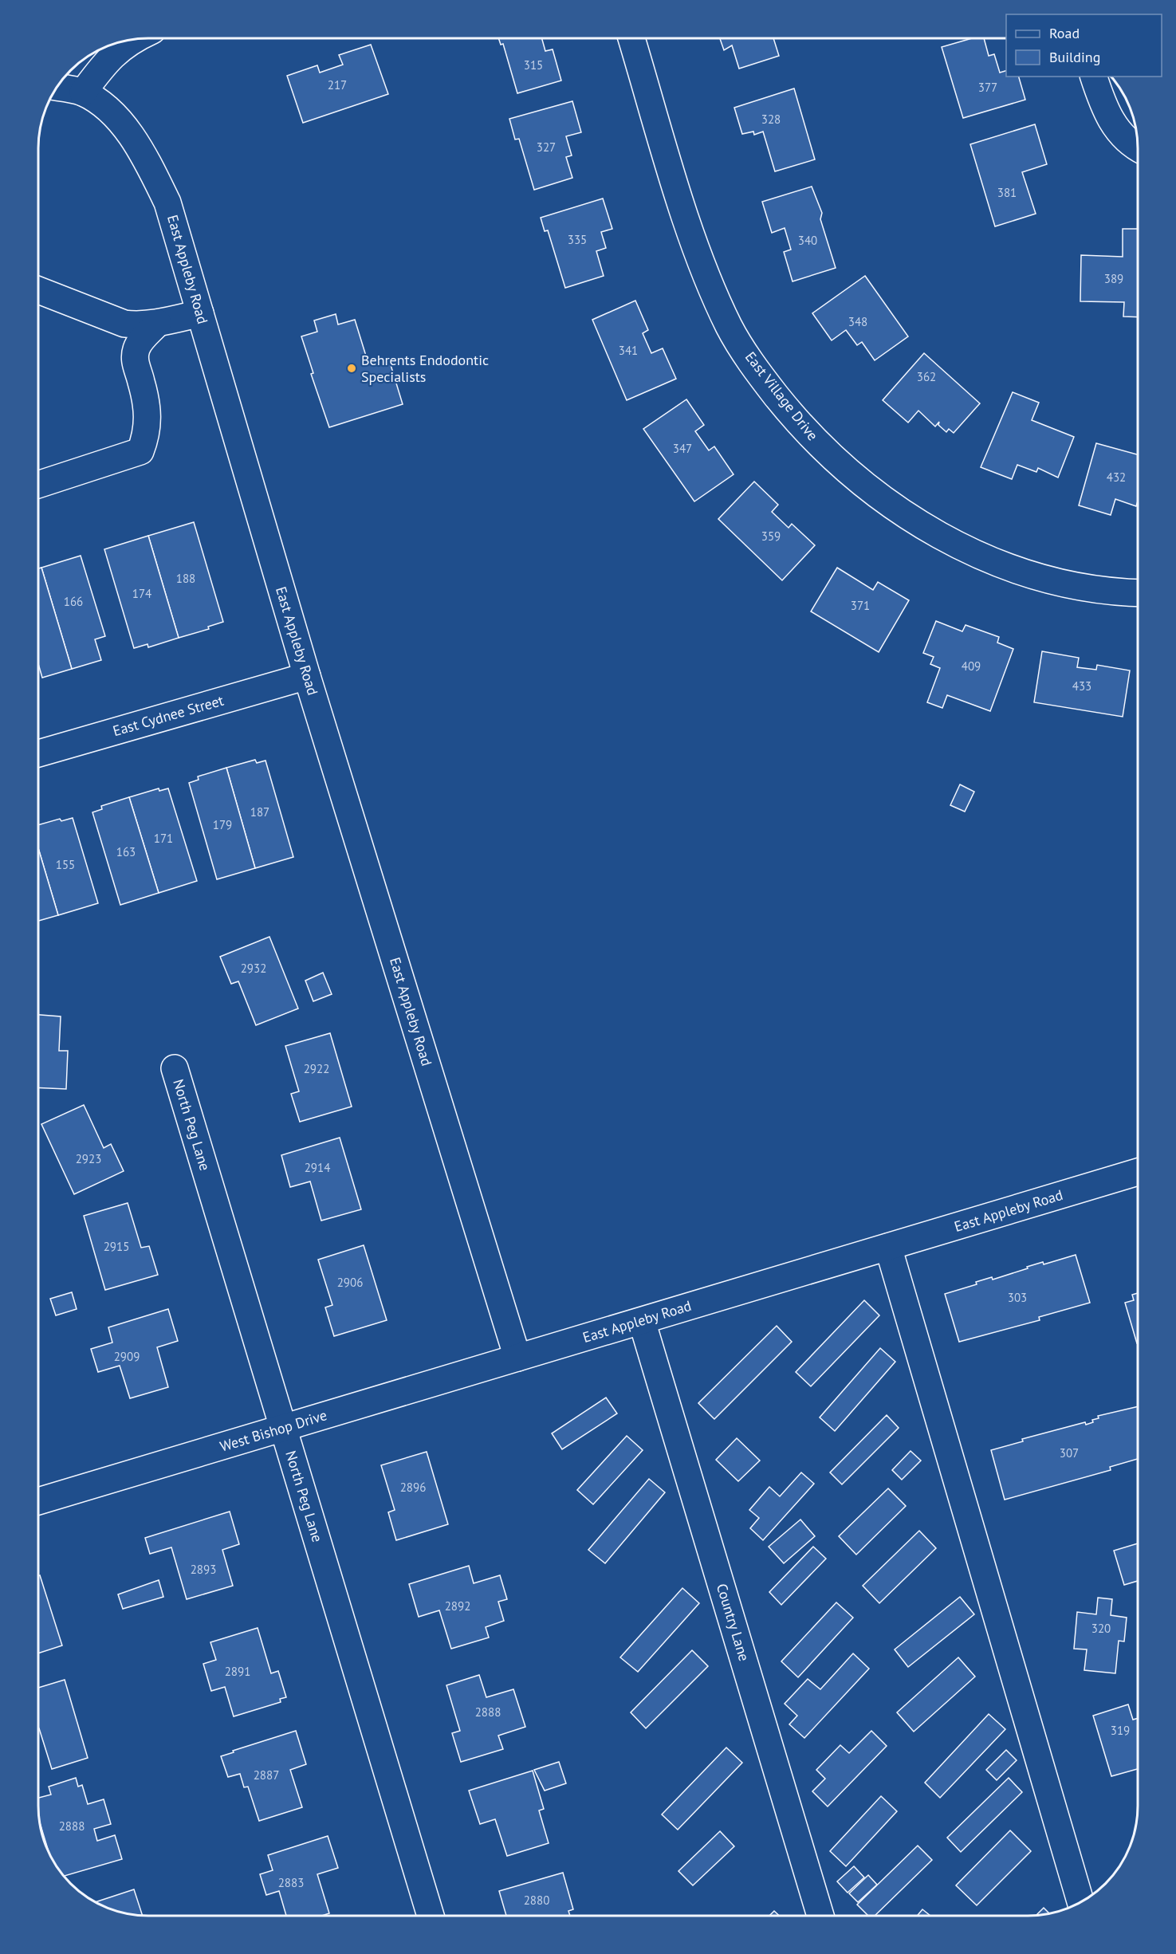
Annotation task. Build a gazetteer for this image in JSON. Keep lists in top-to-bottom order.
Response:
{
  "streets": {
    "street": [
      "East Appleby Road",
      "East Village Drive",
      "East Cydnee Street",
      "North Peg Lane",
      "West Bishop Drive",
      "Country Lane"
    ]
  },
  "crossings": [
    ["East Appleby Road", "East Cydnee Street"],
    ["East Appleby Road", "West Bishop Drive"],
    ["East Appleby Road", "Country Lane"],
    ["North Peg Lane", "West Bishop Drive"]
  ],
  "places": ["Behrents Endodontic Specialists"],
  "house_numbers": [
    "315",
    "217",
    "377",
    "328",
    "327",
    "381",
    "335",
    "340",
    "389",
    "348",
    "341",
    "362",
    "347",
    "432",
    "359",
    "188",
    "174",
    "166",
    "371",
    "409",
    "433",
    "187",
    "179",
    "171",
    "163",
    "155",
    "2932",
    "2922",
    "2923",
    "2914",
    "2915",
    "2906",
    "303",
    "2909",
    "307",
    "2896",
    "2893",
    "2892",
    "320",
    "2891",
    "2888",
    "319",
    "2887",
    "2888",
    "2883",
    "2880"
  ],
  "legend": ["Road", "Building"]
}
